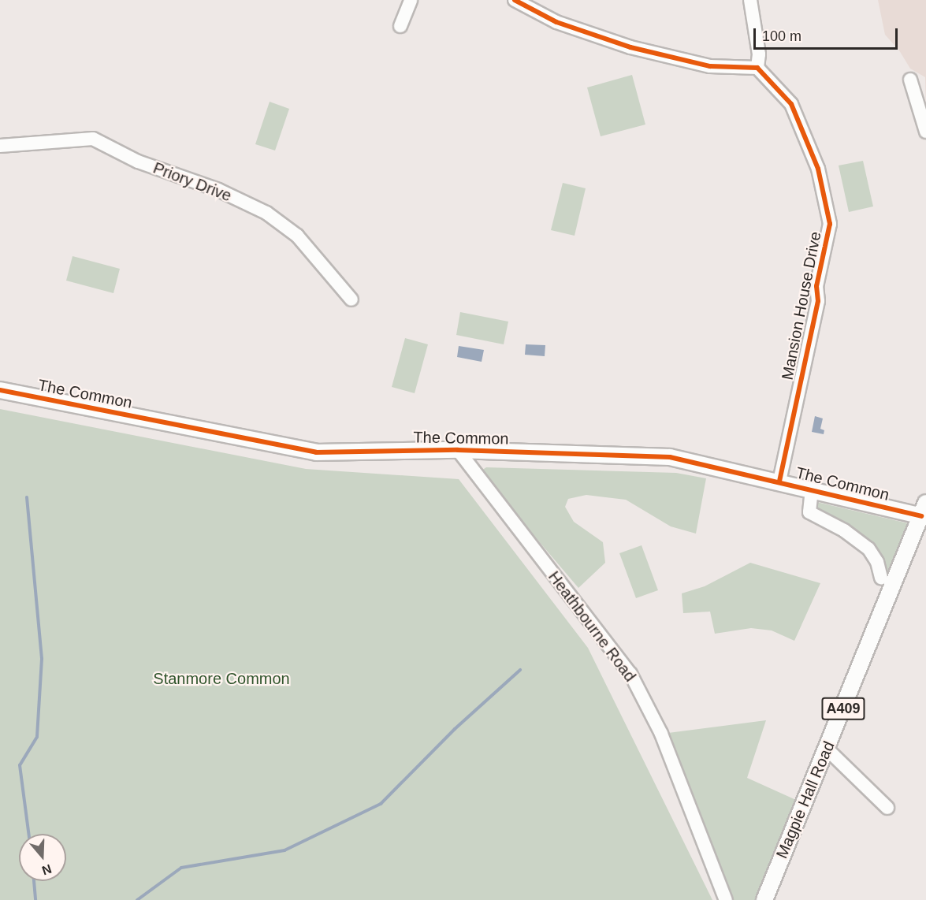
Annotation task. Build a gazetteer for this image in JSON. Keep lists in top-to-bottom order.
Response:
{
  "streets": {
    "main road": ["The Common", "A409", "Magpie Hall Road"],
    "street": ["Priory Drive", "Mansion House Drive", "Heathbourne Road"]
  },
  "crossings": [
    ["Mansion House Drive", "The Common"],
    ["The Common", "Heathbourne Road"],
    ["The Common", "Magpie Hall Road"]
  ],
  "parks": ["Stanmore Common"],
  "scale_bar": "100 m",
  "north": "bottom"
}
